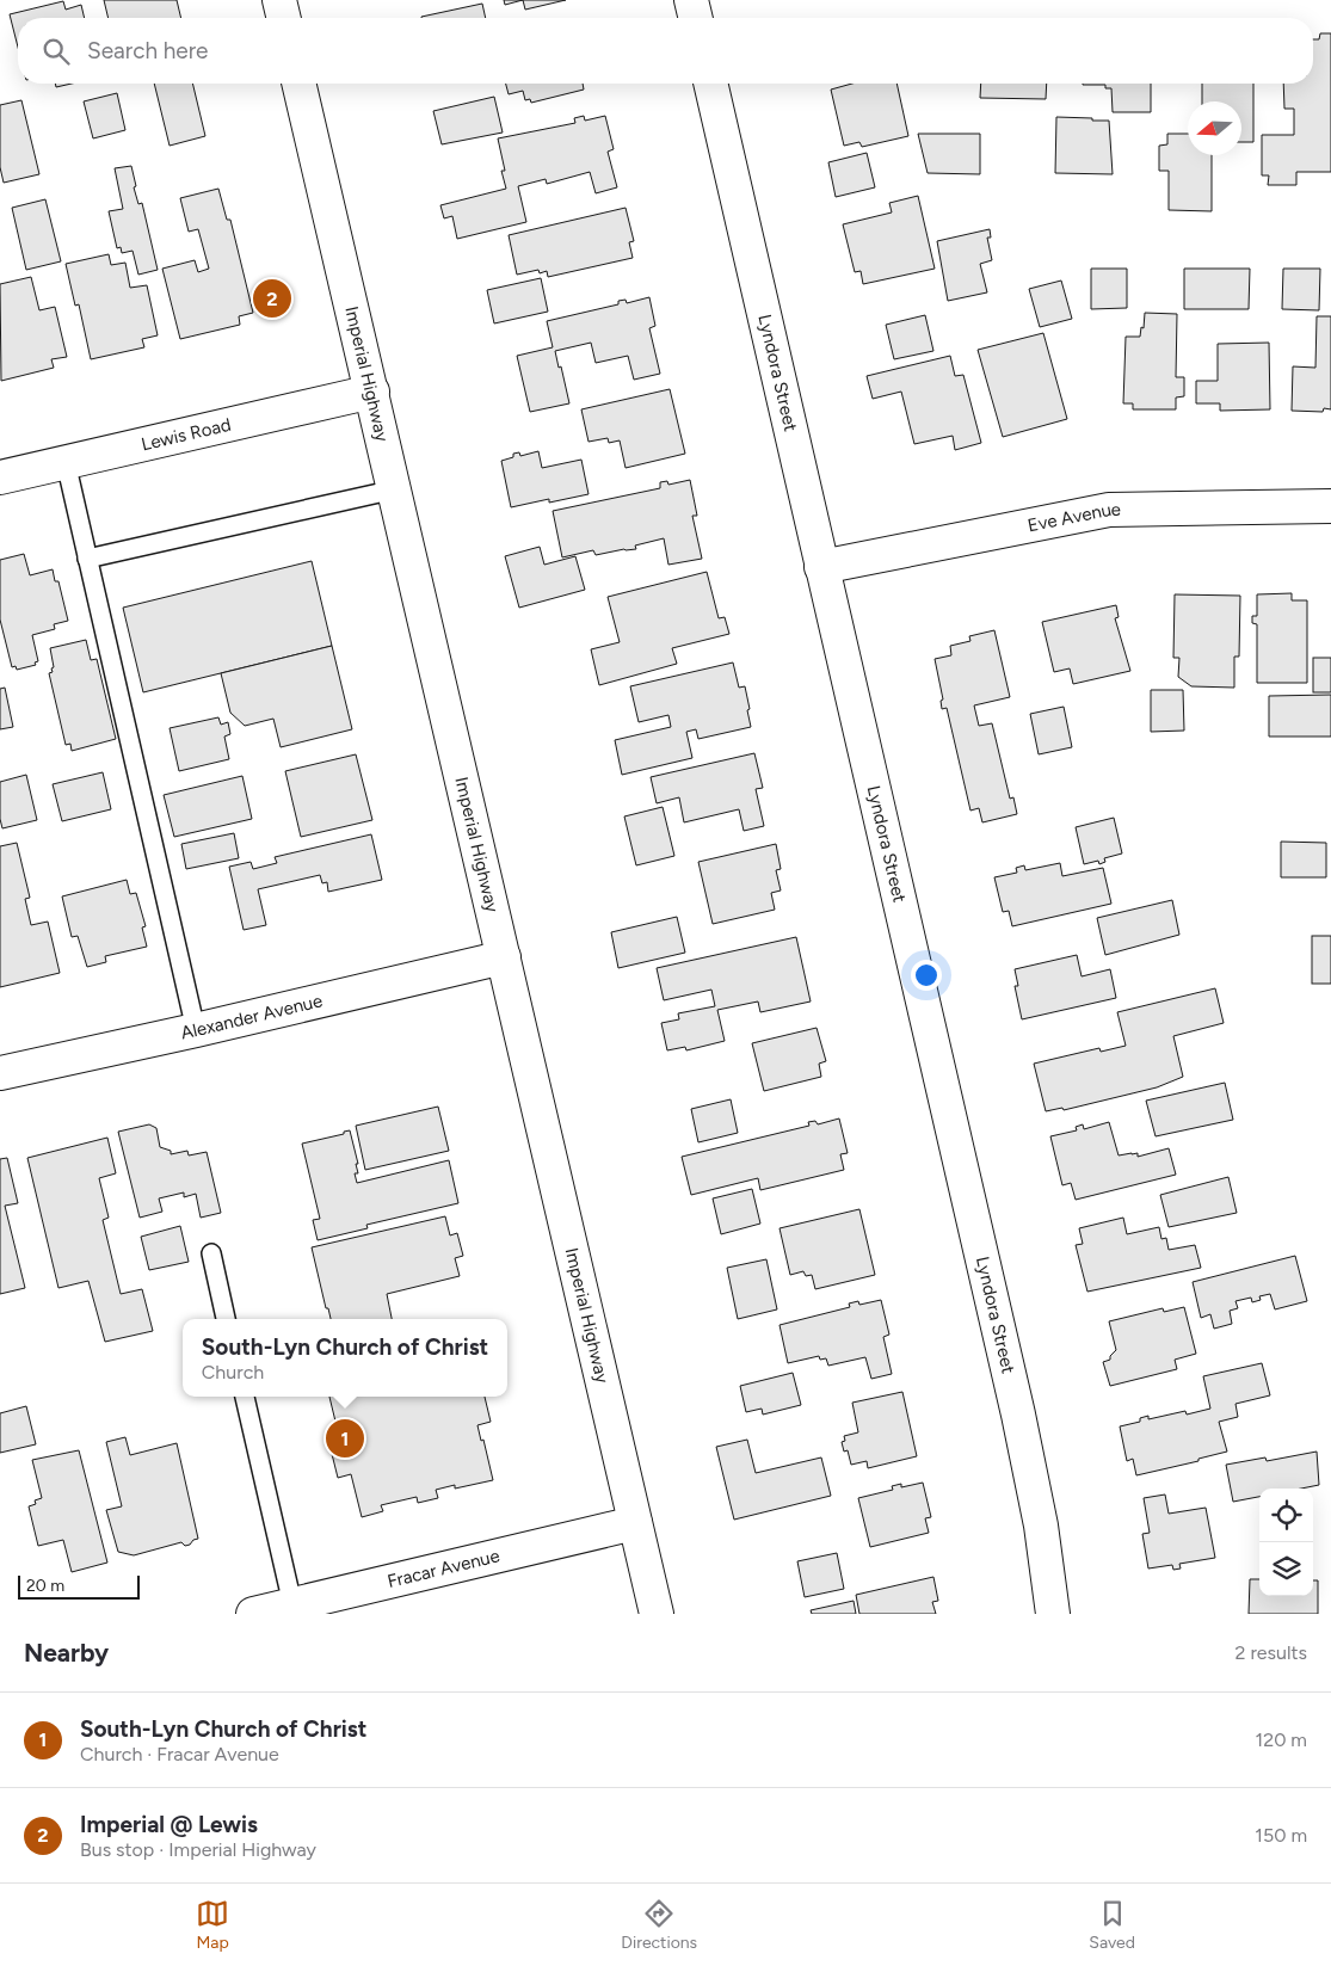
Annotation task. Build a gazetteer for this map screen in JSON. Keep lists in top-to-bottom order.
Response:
{
  "streets": {
    "street": [
      "Lyndora Street",
      "Imperial Highway",
      "Lewis Road",
      "Eve Avenue",
      "Alexander Avenue",
      "Fracar Avenue"
    ]
  },
  "crossings": [
    ["Lyndora Street", "Eve Avenue"],
    ["Imperial Highway", "Lewis Road"],
    ["Imperial Highway", "Alexander Avenue"],
    ["Imperial Highway", "Fracar Avenue"]
  ],
  "scale_bar": "20 m",
  "north": "left",
  "page": {
    "search": "Search here",
    "pins": ["2", "1"],
    "popup": ["South-Lyn Church of Christ", "Church"],
    "scale": "20 m",
    "heading": ["Nearby", "2 results"],
    "list": [
      {
        "mark": "1",
        "name": "South-Lyn Church of Christ",
        "note": "Church · Fracar Avenue",
        "value": "120 m"
      },
      {
        "mark": "2",
        "name": "Imperial @ Lewis",
        "note": "Bus stop · Imperial Highway",
        "value": "150 m"
      }
    ],
    "nav": ["Map", "Directions", "Saved"]
  }
}
